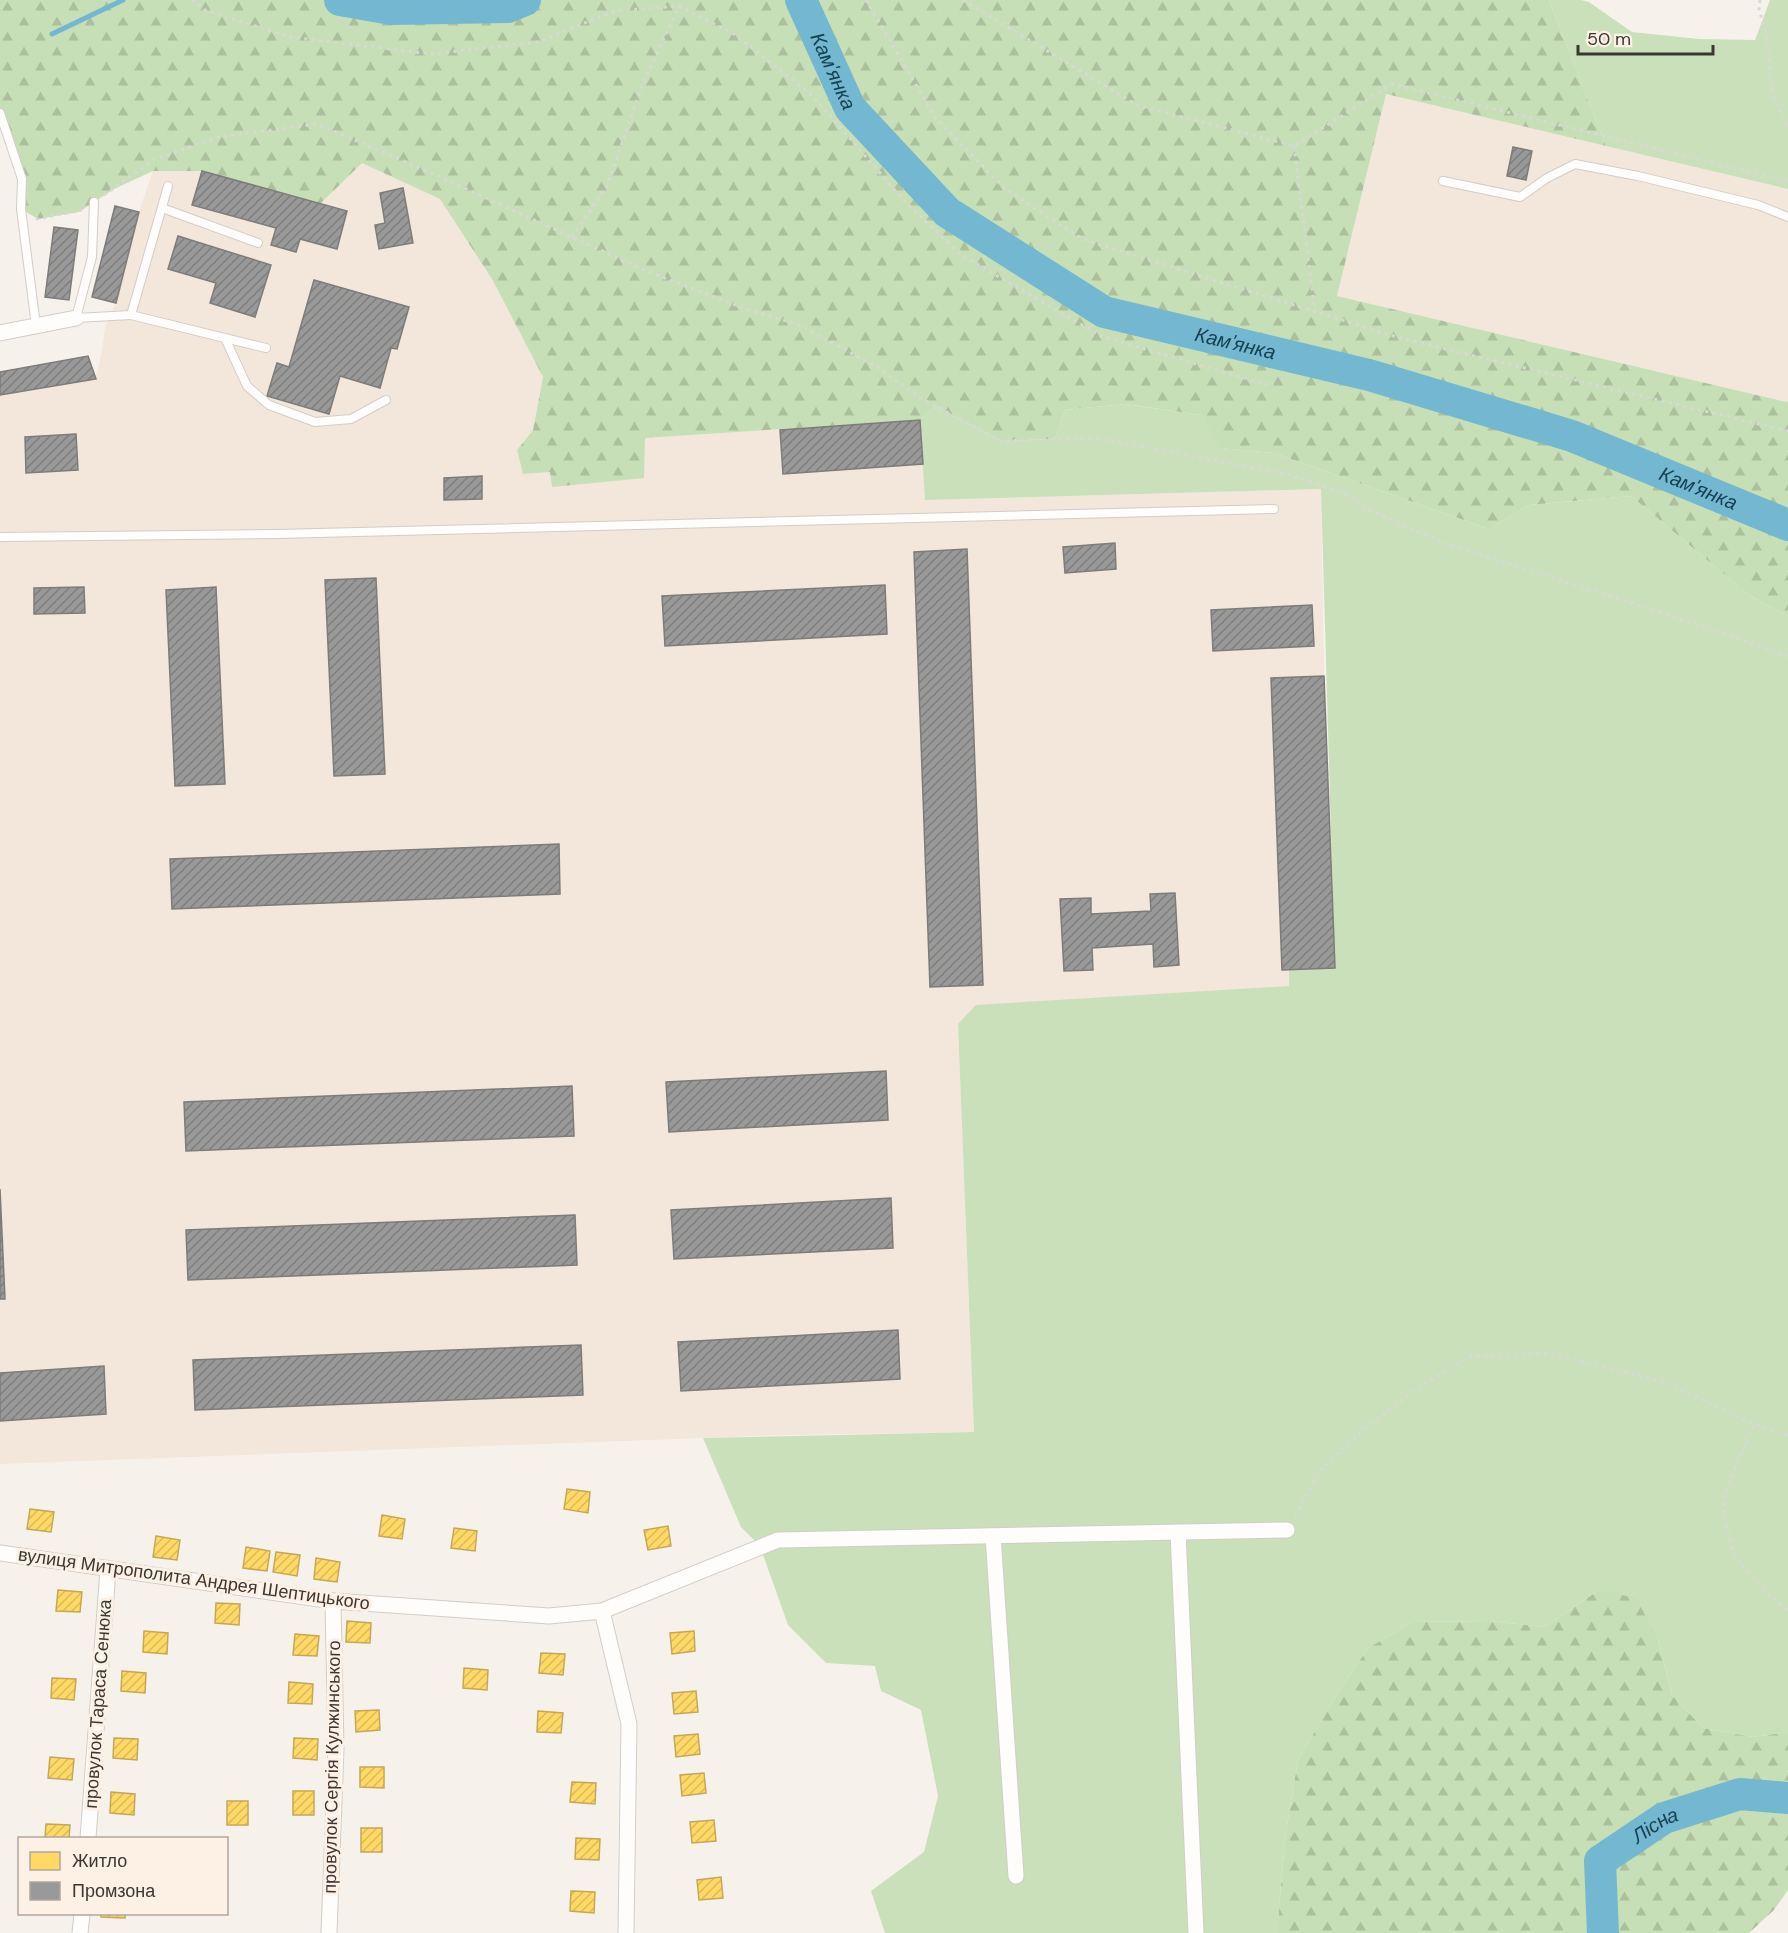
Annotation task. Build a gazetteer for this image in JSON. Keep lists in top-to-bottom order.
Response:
{
  "streets": {
    "street": ["вулиця Митрополита Андрея Шептицького", "провулок Тараса Сенюка", "провулок Сергія Кулжинського"]
  },
  "crossings": [
    ["вулиця Митрополита Андрея Шептицького", "провулок Тараса Сенюка"],
    ["вулиця Митрополита Андрея Шептицького", "провулок Сергія Кулжинського"]
  ],
  "water": ["Кам'янка", "Лісна"],
  "legend": ["Житло", "Промзона"],
  "scale_bar": "50 m"
}
